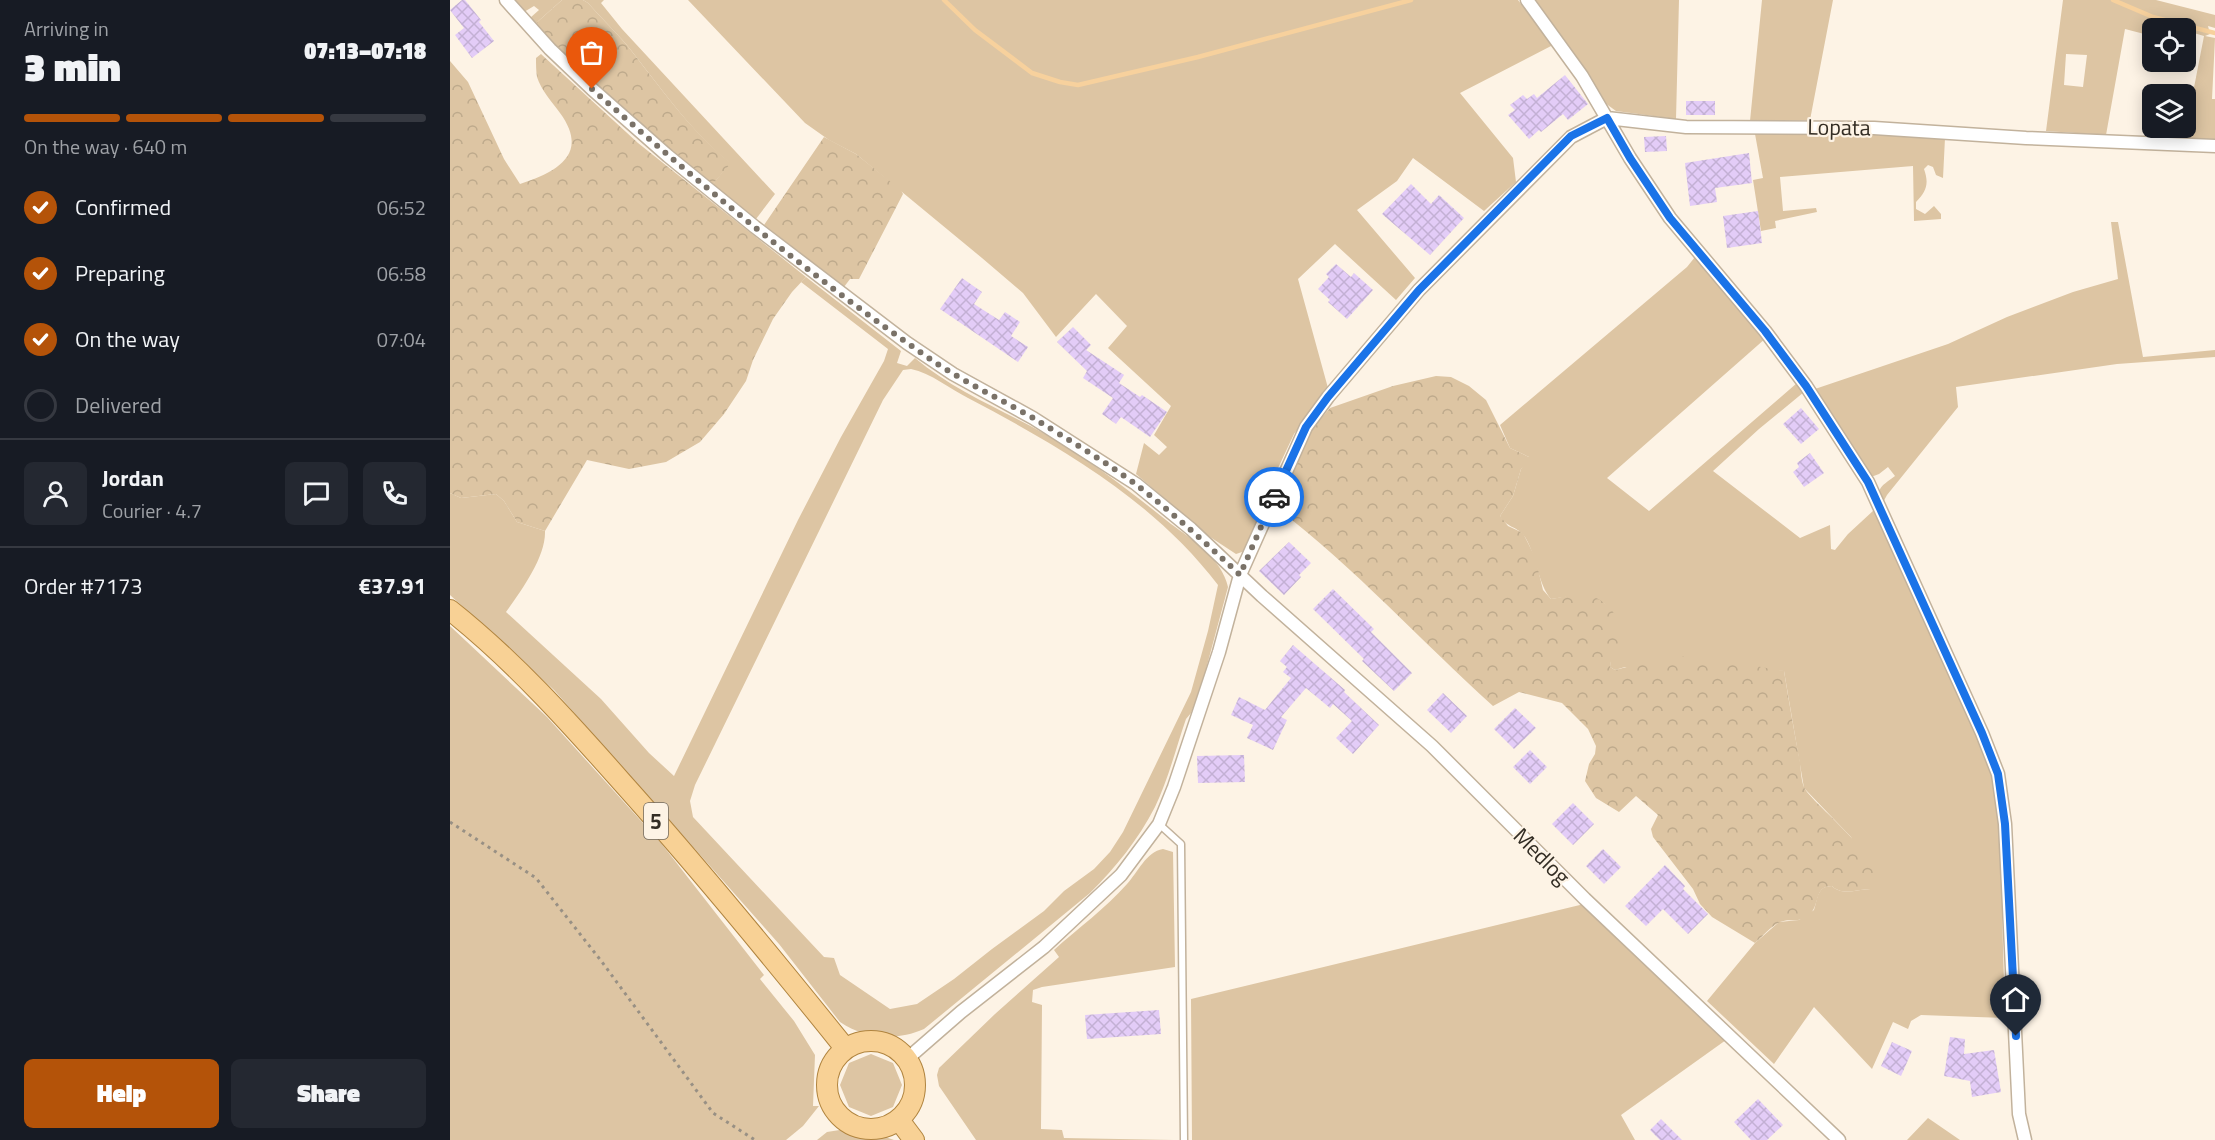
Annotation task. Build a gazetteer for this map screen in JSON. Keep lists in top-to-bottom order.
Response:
{
  "streets": {
    "main road": ["5"],
    "street": ["Lopata", "Medlog"]
  },
  "page": {
    "heading": ["3 min", "Arriving in", "07:13–07:18"],
    "panel": [
      "Jordan",
      "Courier · 4.7",
      "Order #7173",
      "€37.91"
    ],
    "bar": "On the way · 640 m",
    "list": [
      ["Confirmed", "06:52"],
      ["Preparing", "06:58"],
      ["On the way", "07:04"],
      "Delivered"
    ],
    "buttons": ["Help", "Share"]
  }
}
